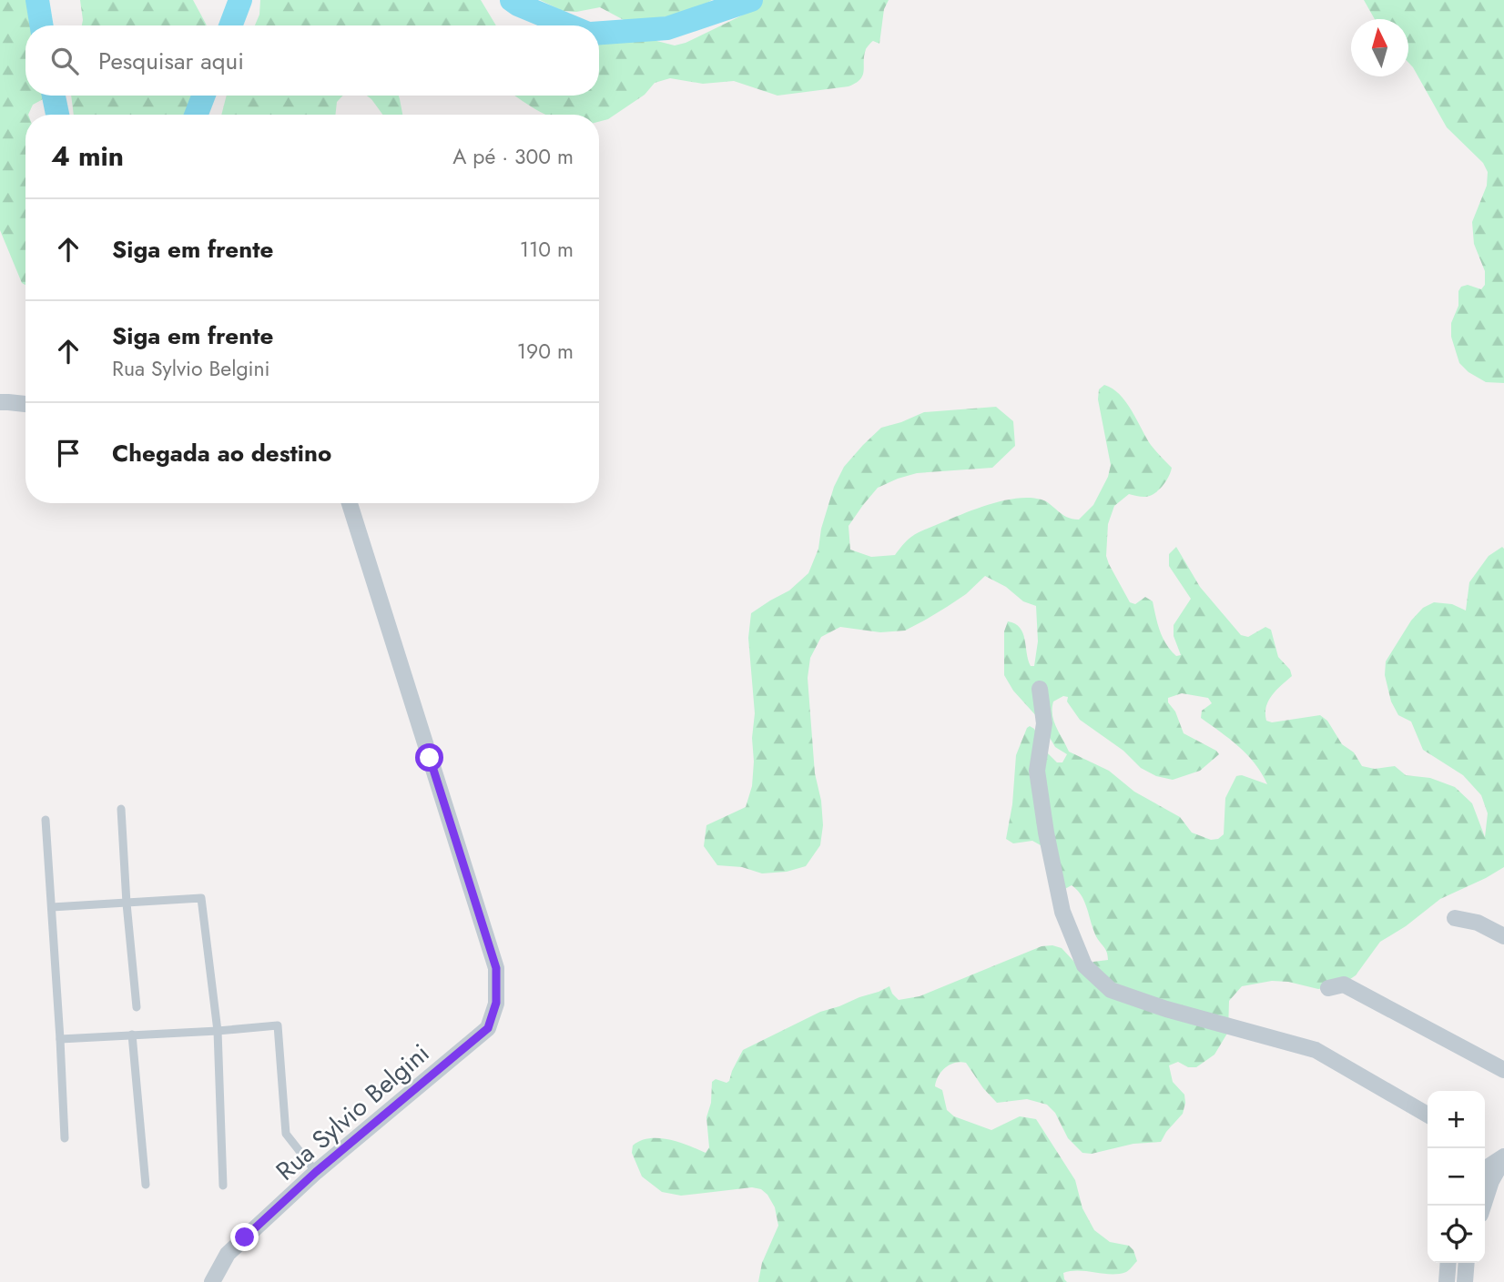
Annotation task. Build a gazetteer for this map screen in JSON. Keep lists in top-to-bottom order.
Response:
{
  "streets": {
    "street": ["Rua Sylvio Belgini"]
  },
  "north": "top",
  "page": {
    "search": "Pesquisar aqui",
    "heading": ["4 min", "A pé · 300 m"],
    "list": [
      ["Siga em frente", "110 m"],
      ["Siga em frente", "Rua Sylvio Belgini", "190 m"],
      "Chegada ao destino"
    ],
    "map_buttons": ["+", "−"]
  }
}
